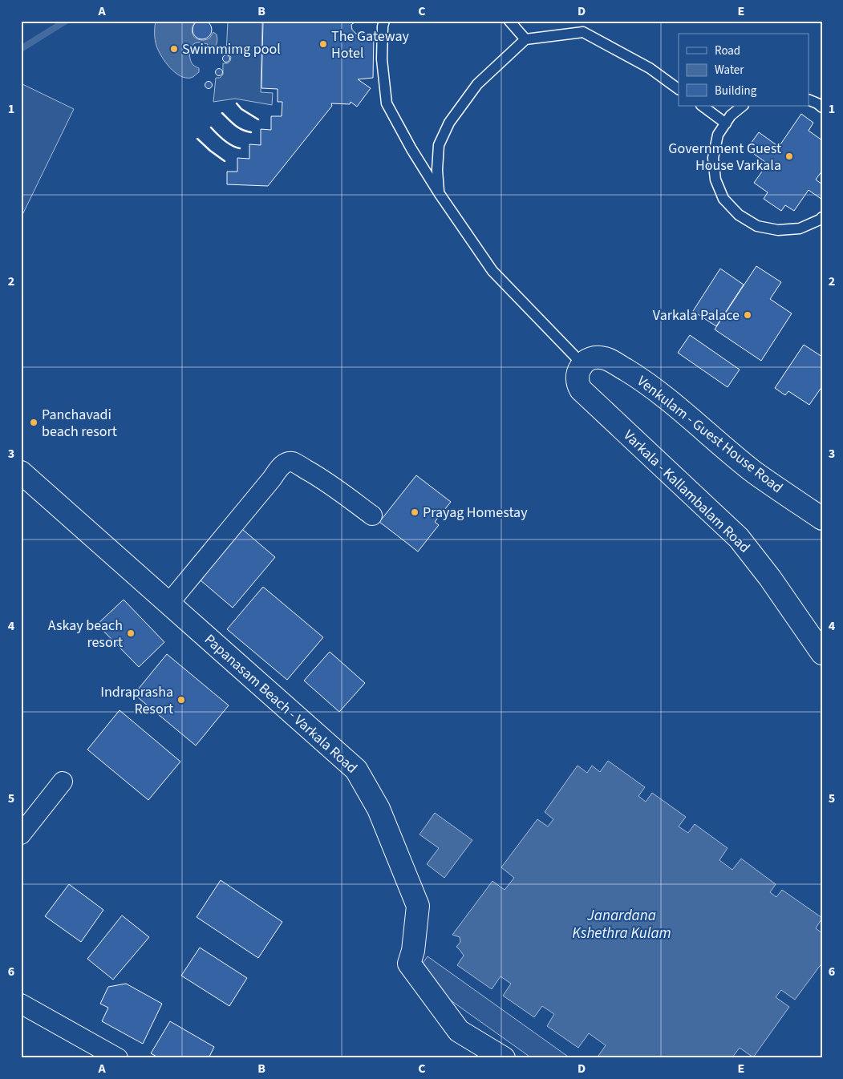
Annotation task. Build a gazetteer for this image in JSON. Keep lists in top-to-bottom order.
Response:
{
  "streets": {
    "street": ["Venkulam - Guest House Road", "Varkala - Kallambalam Road", "Papanasam Beach - Varkala Road"]
  },
  "crossings": [
    ["Venkulam - Guest House Road", "Varkala - Kallambalam Road"]
  ],
  "water": ["Janardana Kshethra Kulam"],
  "places": [
    "The Gateway Hotel",
    "Swimmimg pool",
    "Government Guest House Varkala",
    "Varkala Palace",
    "Panchavadi beach resort",
    "Prayag Homestay",
    "Askay beach resort",
    "Indraprasha Resort"
  ],
  "legend": ["Road", "Water", "Building"],
  "grid": {
    "columns": [
      "A",
      "B",
      "C",
      "D",
      "E"
    ],
    "rows": [
      "1",
      "2",
      "3",
      "4",
      "5",
      "6"
    ]
  }
}
